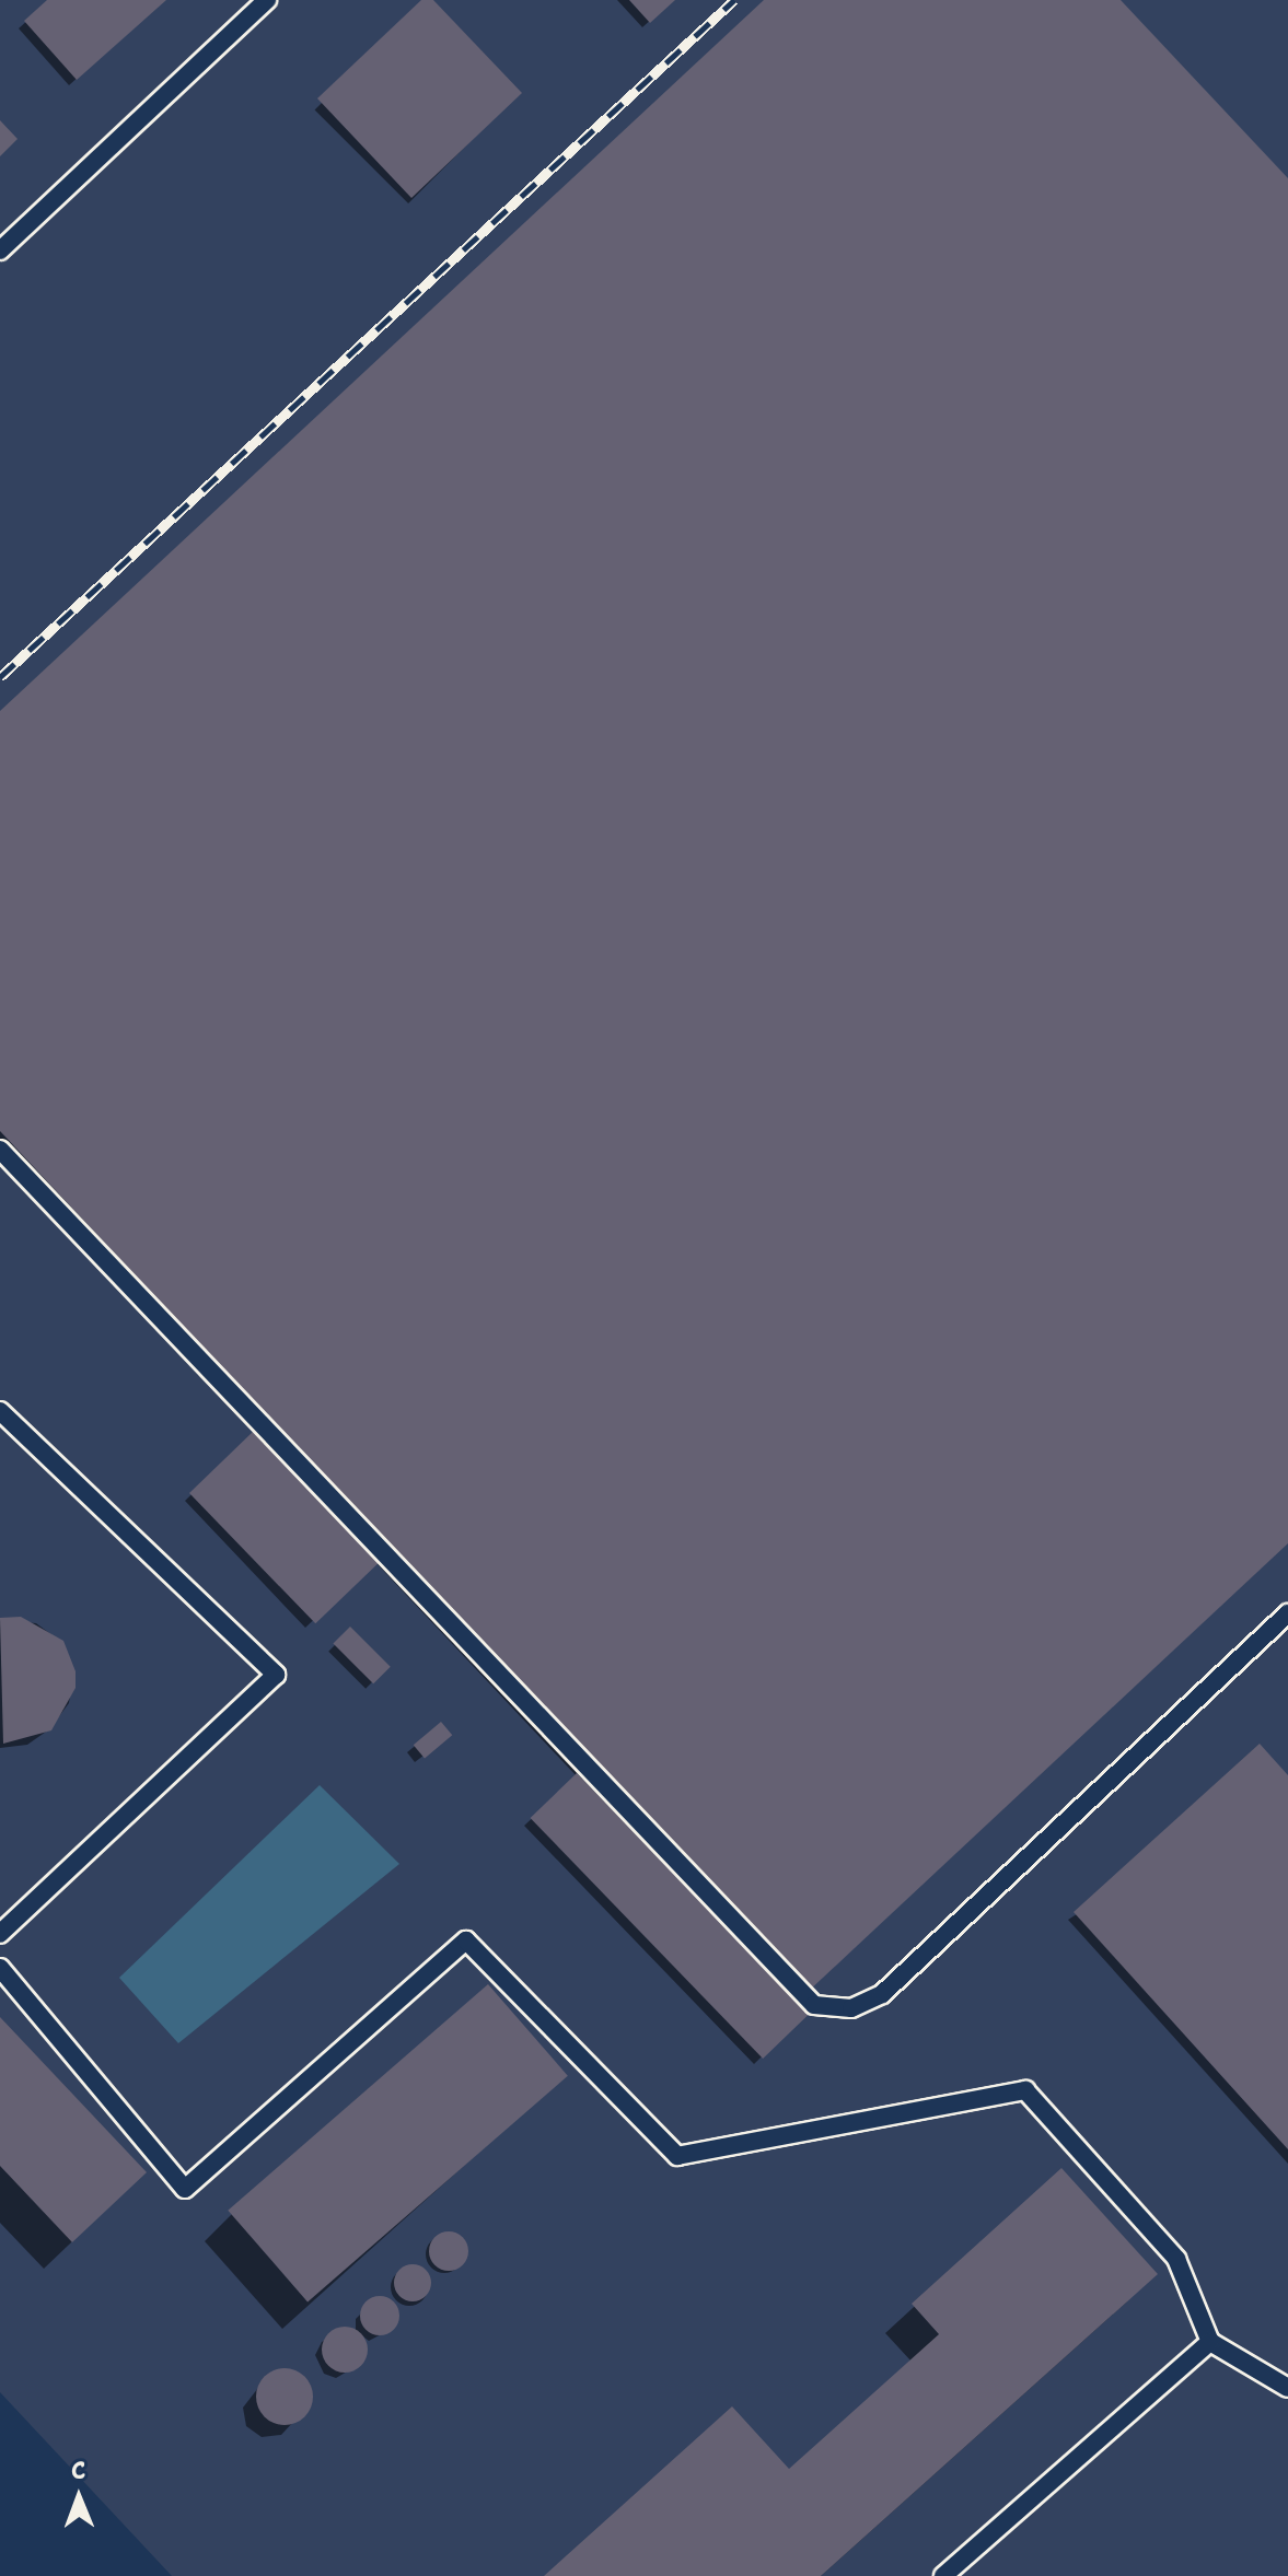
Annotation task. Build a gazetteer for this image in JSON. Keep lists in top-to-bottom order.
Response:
{
  "north": "top"
}
